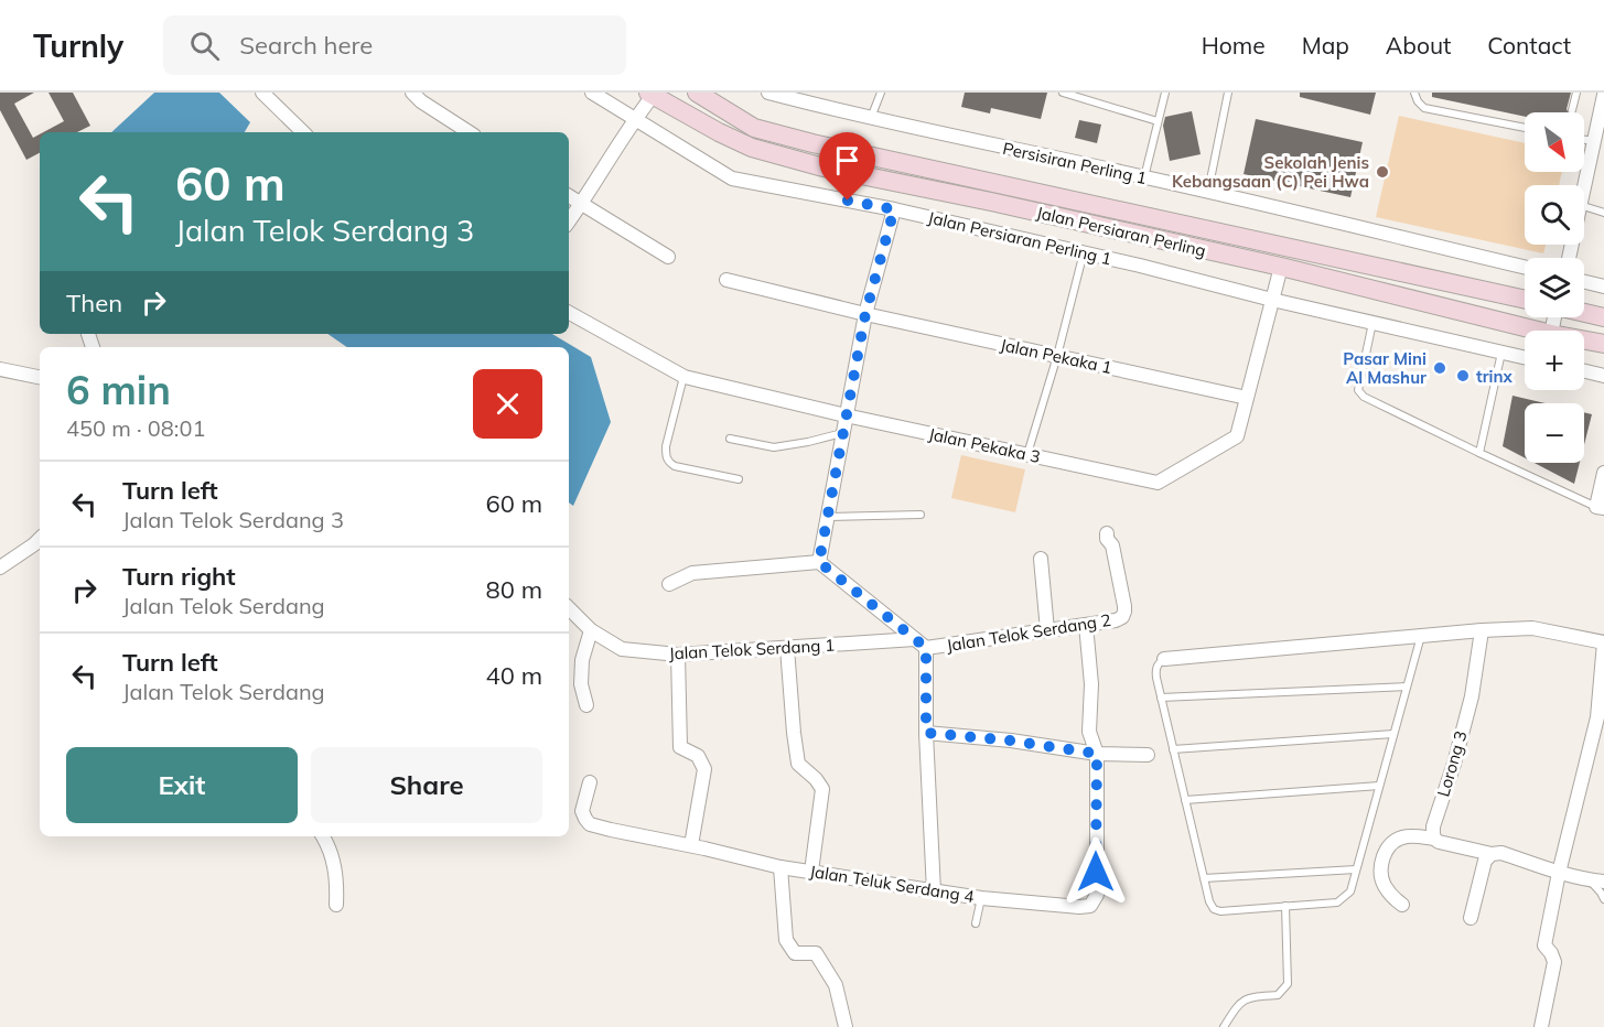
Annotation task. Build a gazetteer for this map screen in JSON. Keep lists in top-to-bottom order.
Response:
{
  "streets": {
    "main road": ["Jalan Persiaran Perling"],
    "street": [
      "Persisiran Perling 1",
      "Jalan Persiaran Perling 1",
      "Jalan Pekaka 1",
      "Jalan Pekaka 3",
      "Jalan Telok Serdang 2",
      "Jalan Telok Serdang 1",
      "Lorong 3",
      "Jalan Teluk Serdang 4"
    ]
  },
  "crossings": [
    ["Jalan Persiaran Perling", "Jalan Pekaka 3"],
    ["Jalan Persiaran Perling 1", "Jalan Pekaka 3"],
    ["Jalan Pekaka 1", "Jalan Pekaka 3"]
  ],
  "places": ["Sekolah Jenis Kebangsaan (C) Pei Hwa", "Pasar Mini Al Mashur", "trinx"],
  "north": "bottom right",
  "page": {
    "header": "Turnly",
    "search": "Search here",
    "nav": [
      "Home",
      "Map",
      "About",
      "Contact"
    ],
    "map_buttons": ["+", "−"],
    "turn": ["60 m", "Jalan Telok Serdang 3"],
    "then": "Then",
    "heading": ["6 min", "450 m · 08:01"],
    "list": [
      {
        "name": "Turn left",
        "note": "Jalan Telok Serdang 3",
        "value": "60 m"
      },
      {
        "name": "Turn right",
        "note": "Jalan Telok Serdang",
        "value": "80 m"
      },
      {
        "name": "Turn left",
        "note": "Jalan Telok Serdang",
        "value": "40 m"
      }
    ],
    "buttons": ["Exit", "Share"]
  }
}
